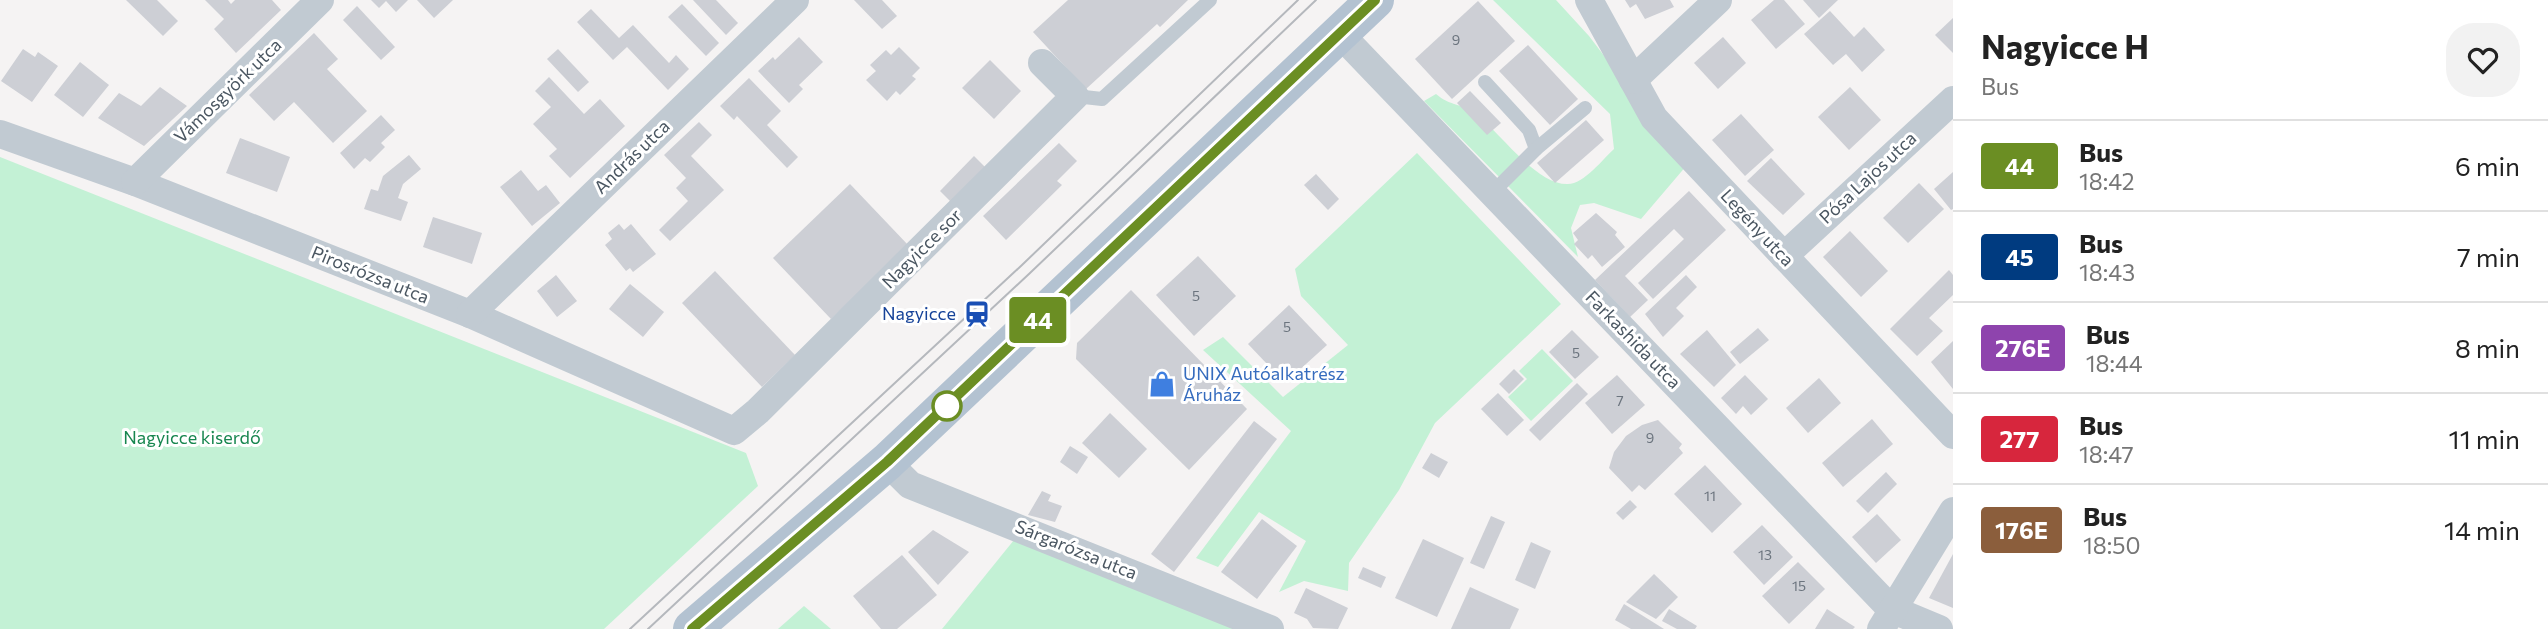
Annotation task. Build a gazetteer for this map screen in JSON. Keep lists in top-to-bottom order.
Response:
{
  "streets": {
    "street": [
      "Vámosgyörk utca",
      "András utca",
      "Pósa Lajos utca",
      "Legény utca",
      "Nagyicce sor",
      "Pirosrózsa utca",
      "Farkashida utca",
      "Sárgarózsa utca"
    ]
  },
  "crossings": [
    ["Vámosgyörk utca", "Pirosrózsa utca"],
    ["András utca", "Pirosrózsa utca"],
    ["Pósa Lajos utca", "Legény utca"],
    ["Nagyicce sor", "Pirosrózsa utca"]
  ],
  "parks": ["Nagyicce kiserdő"],
  "places": {
    "station": ["Nagyicce"],
    "shop": ["UNIX Autóalkatrész Áruház"]
  },
  "lines": ["bus line 44"],
  "house_numbers": [
    "9",
    "5",
    "5",
    "5",
    "7",
    "9",
    "11",
    "13",
    "15"
  ],
  "page": {
    "on_map": "44",
    "heading": ["Nagyicce H", "Bus"],
    "list": [
      {
        "mark": "44",
        "name": "Bus",
        "note": "18:42",
        "value": "6 min"
      },
      {
        "mark": "45",
        "name": "Bus",
        "note": "18:43",
        "value": "7 min"
      },
      {
        "mark": "276E",
        "name": "Bus",
        "note": "18:44",
        "value": "8 min"
      },
      {
        "mark": "277",
        "name": "Bus",
        "note": "18:47",
        "value": "11 min"
      },
      {
        "mark": "176E",
        "name": "Bus",
        "note": "18:50",
        "value": "14 min"
      }
    ]
  }
}
